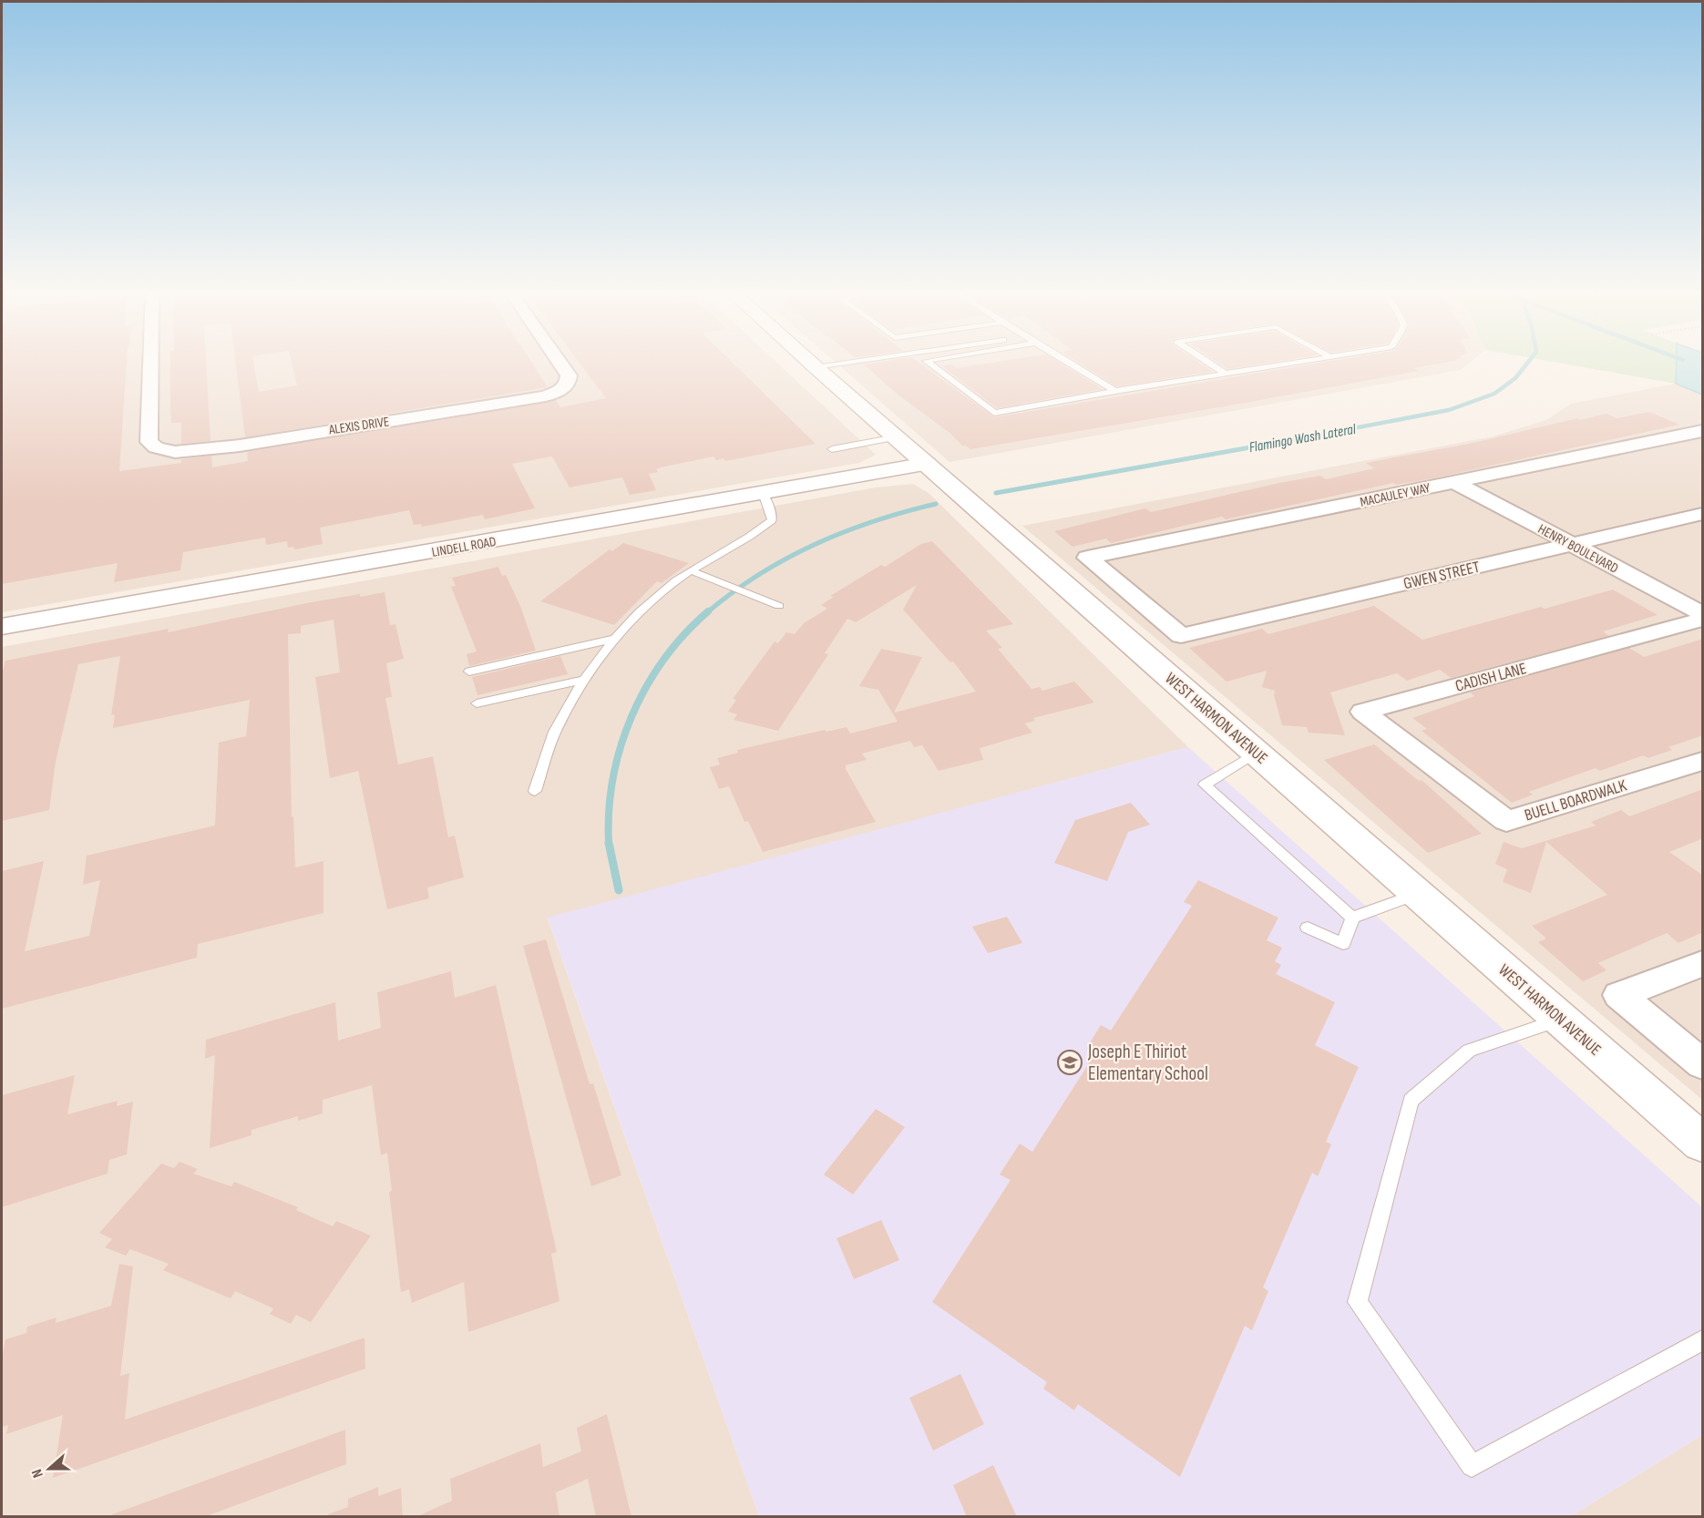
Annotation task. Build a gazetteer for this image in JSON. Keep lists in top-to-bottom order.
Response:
{
  "streets": {
    "main road": ["LINDELL ROAD", "WEST HARMON AVENUE"],
    "street": [
      "ALEXIS DRIVE",
      "MACAULEY WAY",
      "HENRY BOULEVARD",
      "GWEN STREET",
      "CADISH LANE",
      "BUELL BOARDWALK"
    ]
  },
  "crossings": [
    ["MACAULEY WAY", "HENRY BOULEVARD"],
    ["MACAULEY WAY", "GWEN STREET"],
    ["LINDELL ROAD", "WEST HARMON AVENUE"],
    ["HENRY BOULEVARD", "GWEN STREET"],
    ["CADISH LANE", "BUELL BOARDWALK"]
  ],
  "water": ["Flamingo Wash Lateral"],
  "places": {
    "school or university": ["Joseph E Thiriot Elementary School"]
  },
  "north": "left"
}
